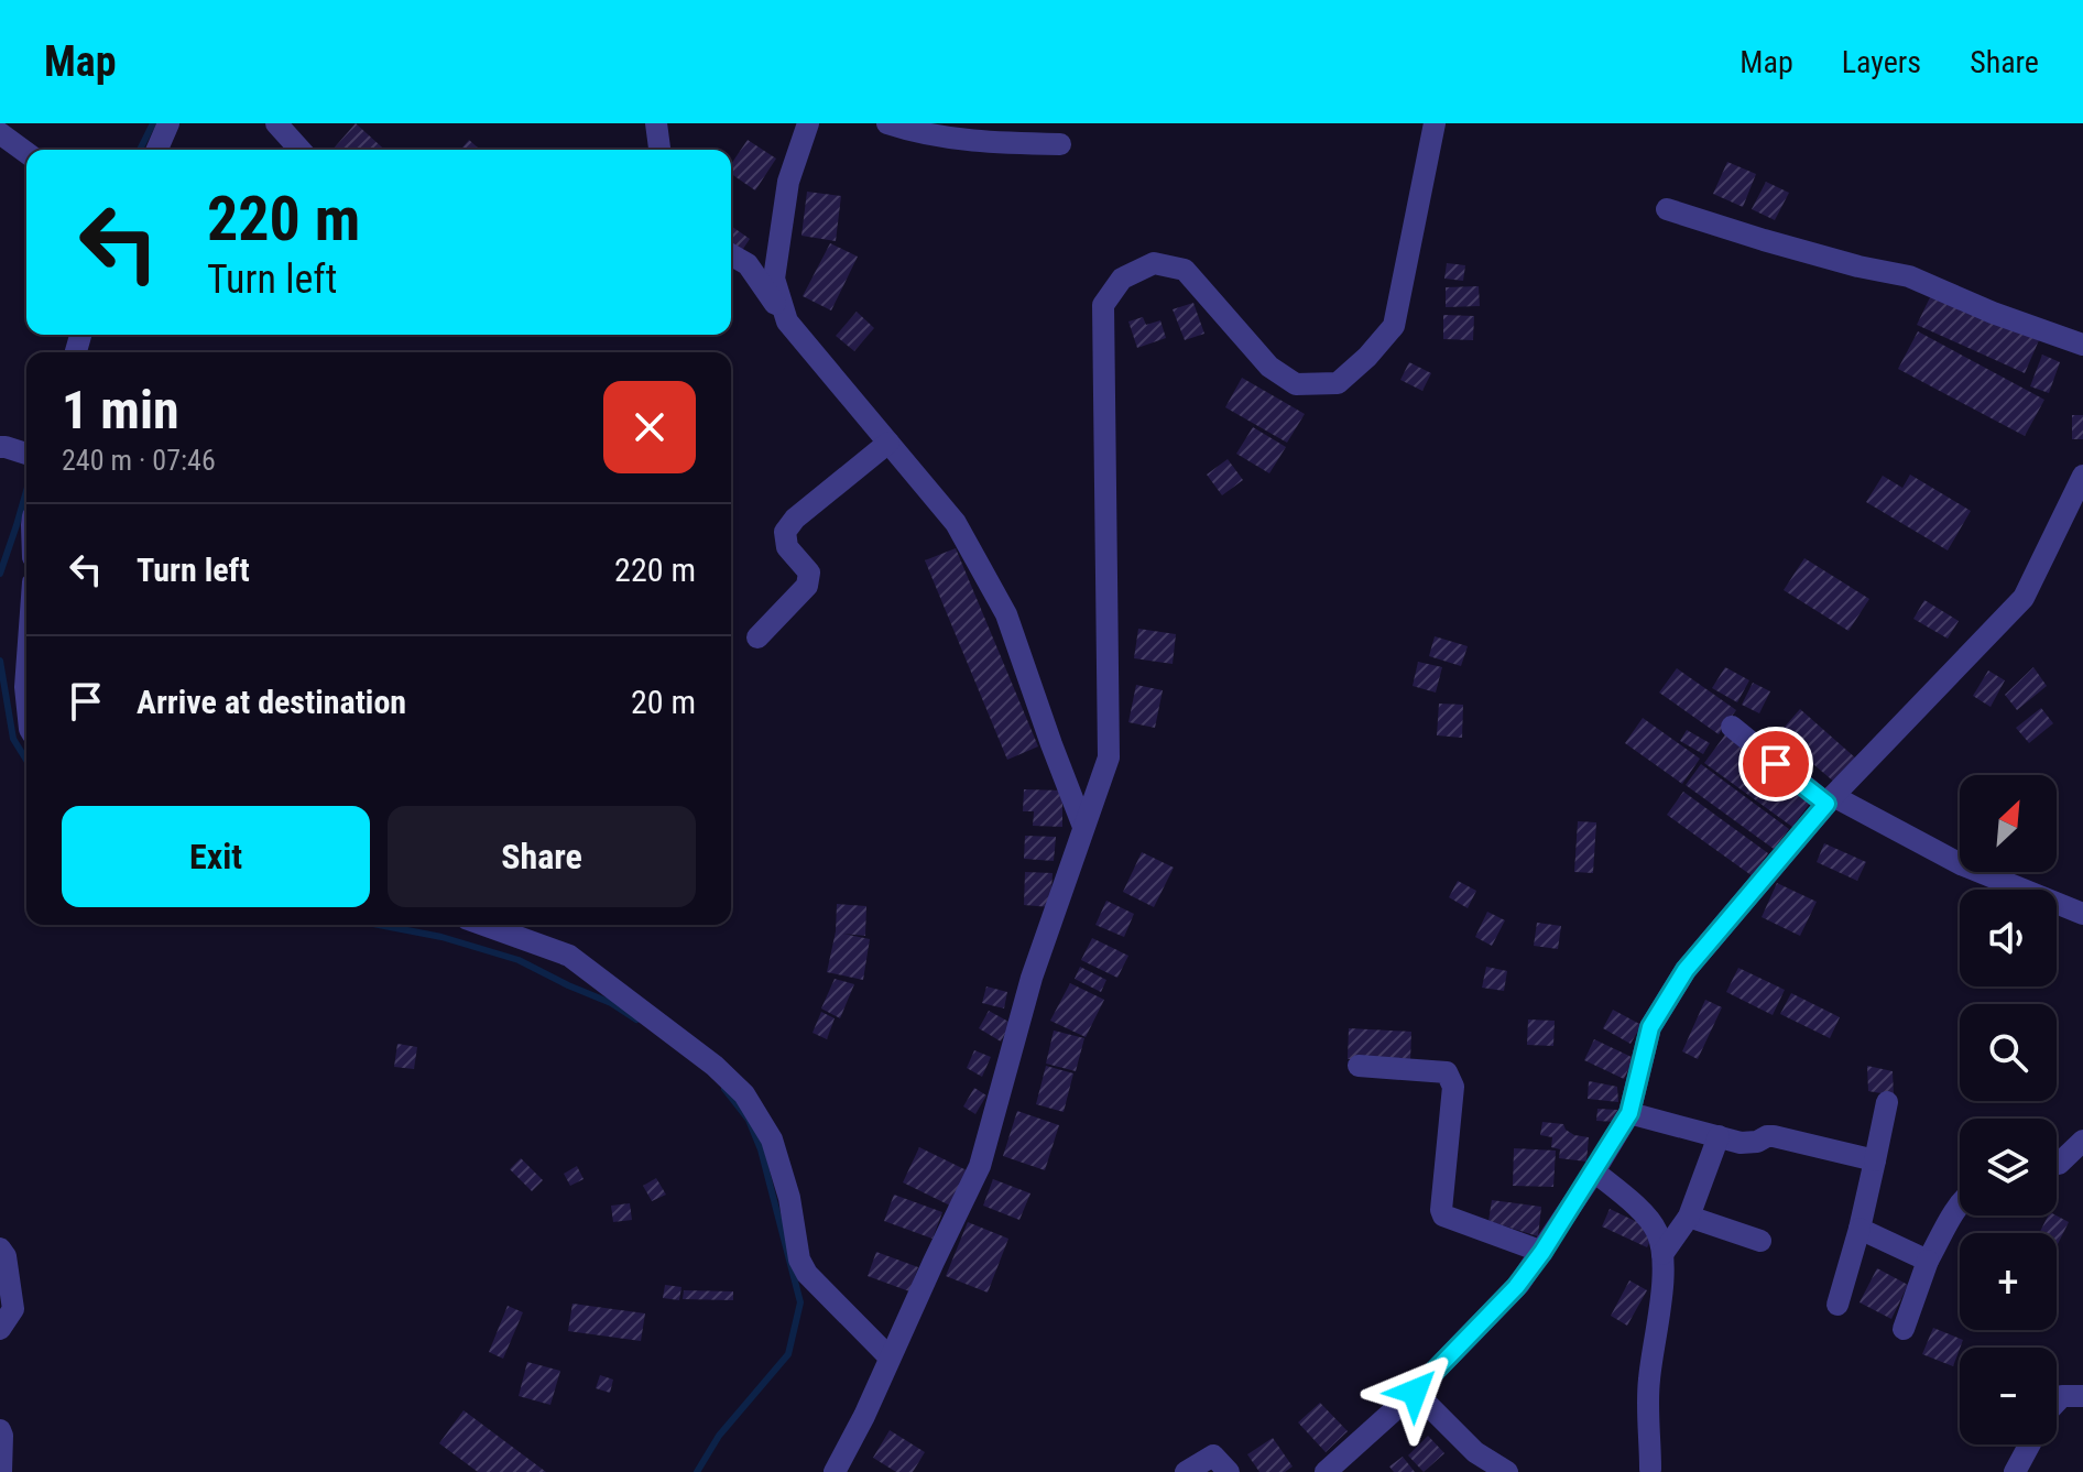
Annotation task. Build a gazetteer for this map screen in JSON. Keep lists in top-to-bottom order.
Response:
{
  "north": "top right",
  "page": {
    "header": "Map",
    "nav": ["Map", "Layers", "Share"],
    "turn": ["220 m", "Turn left"],
    "heading": ["1 min", "240 m · 07:46"],
    "list": [
      {
        "name": "Turn left",
        "value": "220 m"
      },
      {
        "name": "Arrive at destination",
        "value": "20 m"
      }
    ],
    "map_buttons": ["+", "−"],
    "buttons": ["Exit", "Share"]
  }
}
